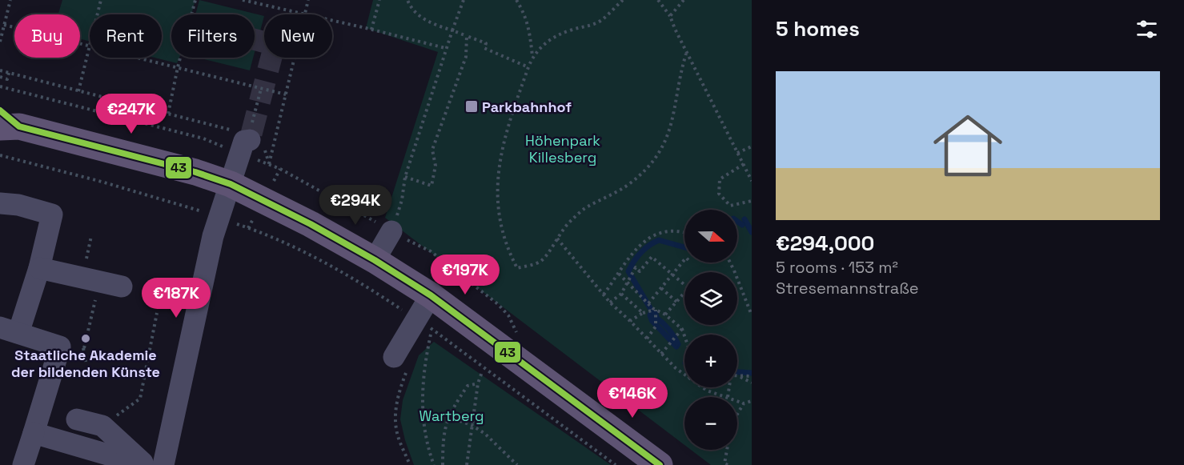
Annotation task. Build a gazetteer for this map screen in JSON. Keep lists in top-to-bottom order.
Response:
{
  "parks": ["Höhenpark Killesberg", "Wartberg"],
  "places": {
    "transit": ["Parkbahnhof"],
    "other": ["Staatliche Akademie der bildenden Künste"]
  },
  "lines": ["transit line 43"],
  "north": "right",
  "page": {
    "heading": "5 homes",
    "chip": [
      "Buy",
      "Rent",
      "Filters",
      "New"
    ],
    "list": [
      {
        "name": "€294,000",
        "note": "5 rooms · 153 m² · Stresemannstraße"
      }
    ],
    "price": [
      "€247K",
      "€294K",
      "€197K",
      "€187K",
      "€146K"
    ],
    "map_buttons": ["+", "−"]
  }
}
